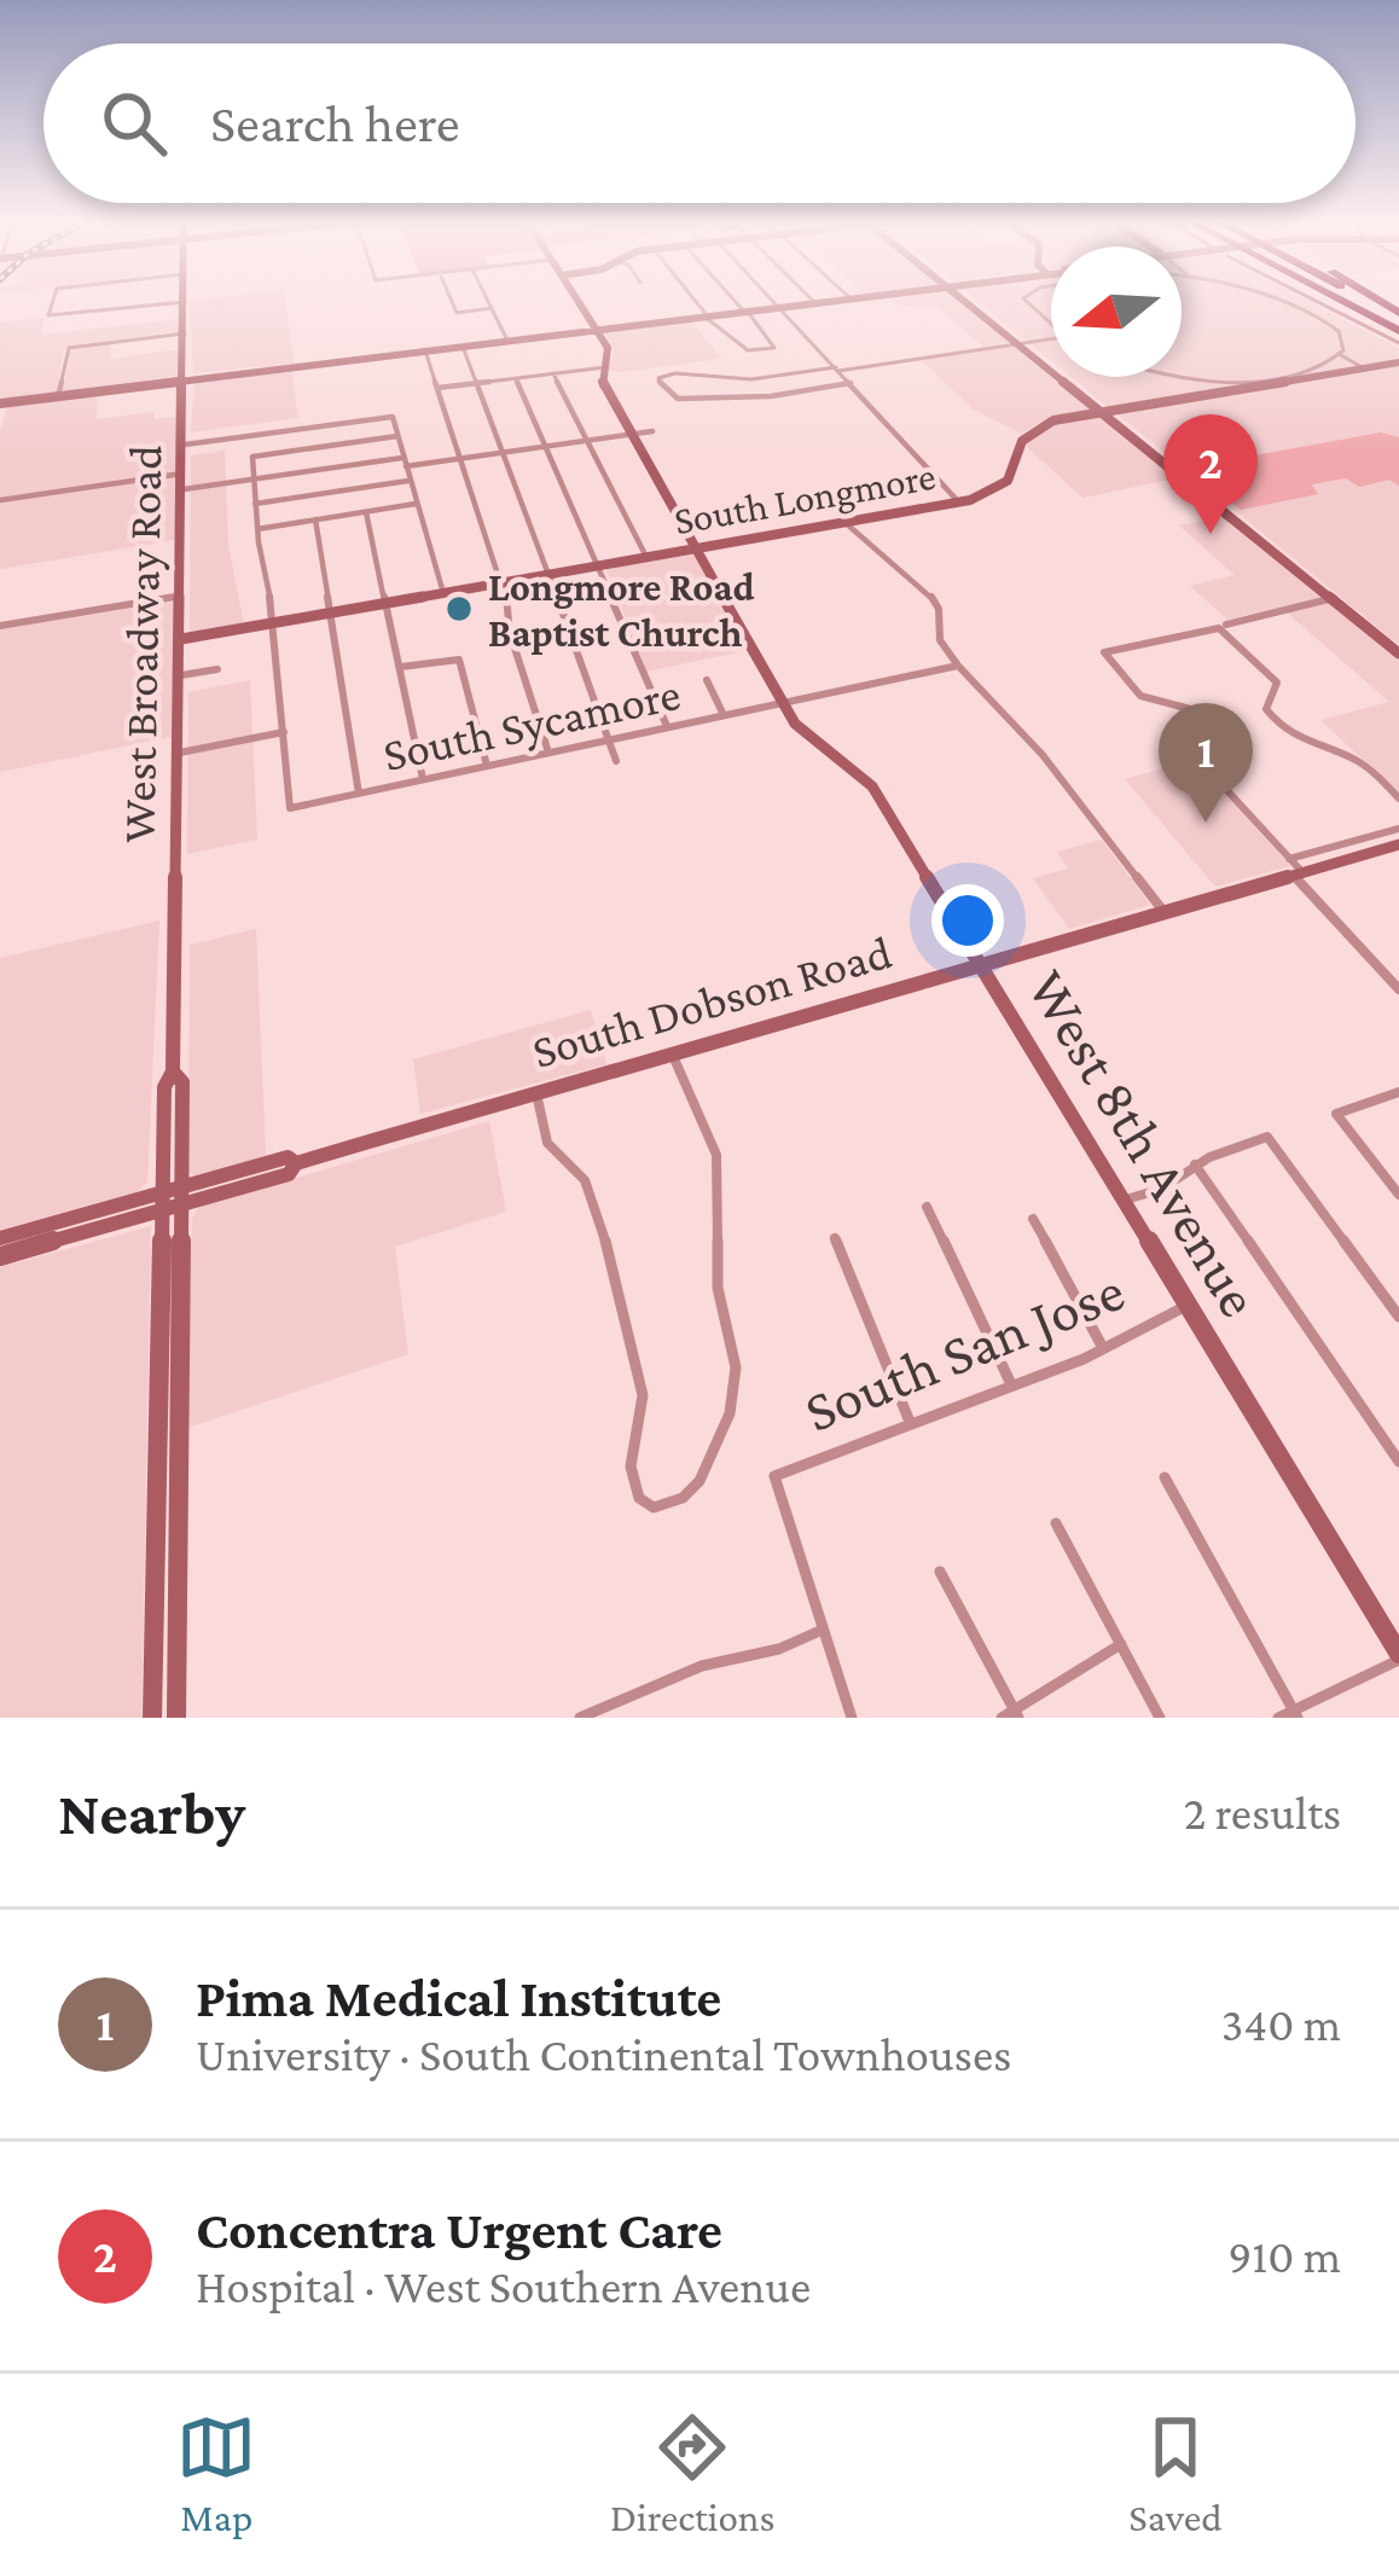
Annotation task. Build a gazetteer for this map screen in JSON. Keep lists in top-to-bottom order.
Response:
{
  "streets": {
    "main road": [
      "South Longmore",
      "West Broadway Road",
      "South Dobson Road",
      "West 8th Avenue"
    ],
    "street": ["South Sycamore", "South San Jose"]
  },
  "crossings": [
    ["South Longmore", "West Broadway Road"],
    ["South Longmore", "West 8th Avenue"],
    ["West Broadway Road", "South Dobson Road"],
    ["South Sycamore", "West 8th Avenue"],
    ["South Dobson Road", "West 8th Avenue"],
    ["West 8th Avenue", "South San Jose"]
  ],
  "places": ["Longmore Road Baptist Church"],
  "north": "left",
  "page": {
    "search": "Search here",
    "pins": ["2", "1"],
    "heading": ["Nearby", "2 results"],
    "list": [
      {
        "mark": "1",
        "name": "Pima Medical Institute",
        "note": "University · South Continental Townhouses",
        "value": "340 m"
      },
      {
        "mark": "2",
        "name": "Concentra Urgent Care",
        "note": "Hospital · West Southern Avenue",
        "value": "910 m"
      }
    ],
    "nav": ["Map", "Directions", "Saved"]
  }
}
